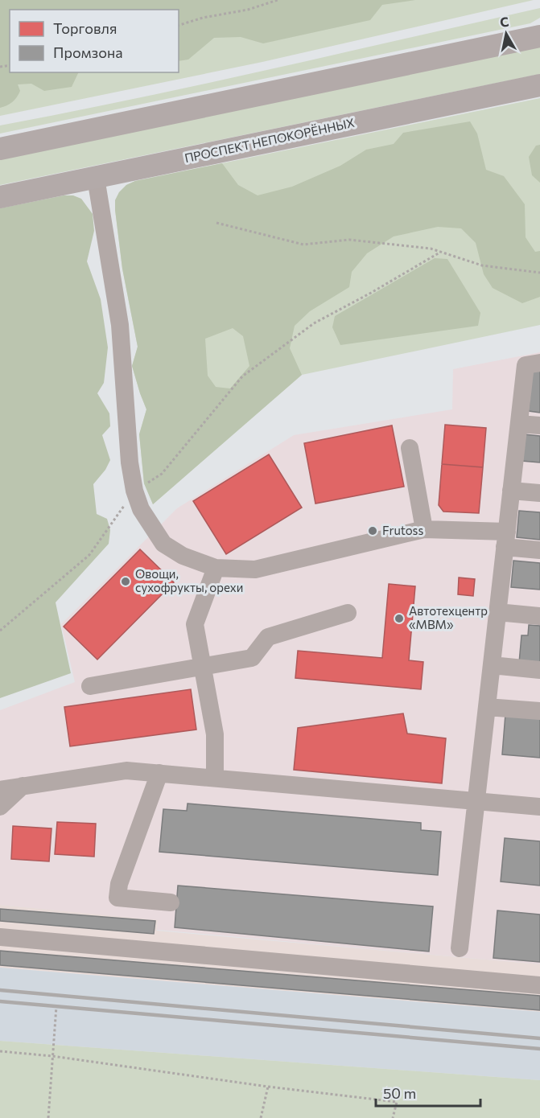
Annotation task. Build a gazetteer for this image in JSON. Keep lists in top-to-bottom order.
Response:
{
  "streets": {
    "main road": ["ПРОСПЕКТ НЕПОКОРЁННЫХ"]
  },
  "places": ["Frutoss", "Овощи, сухофрукты, орехи", "Автотехцентр «МВМ»"],
  "legend": ["Торговля", "Промзона"],
  "scale_bar": "50 m",
  "north": "top"
}
